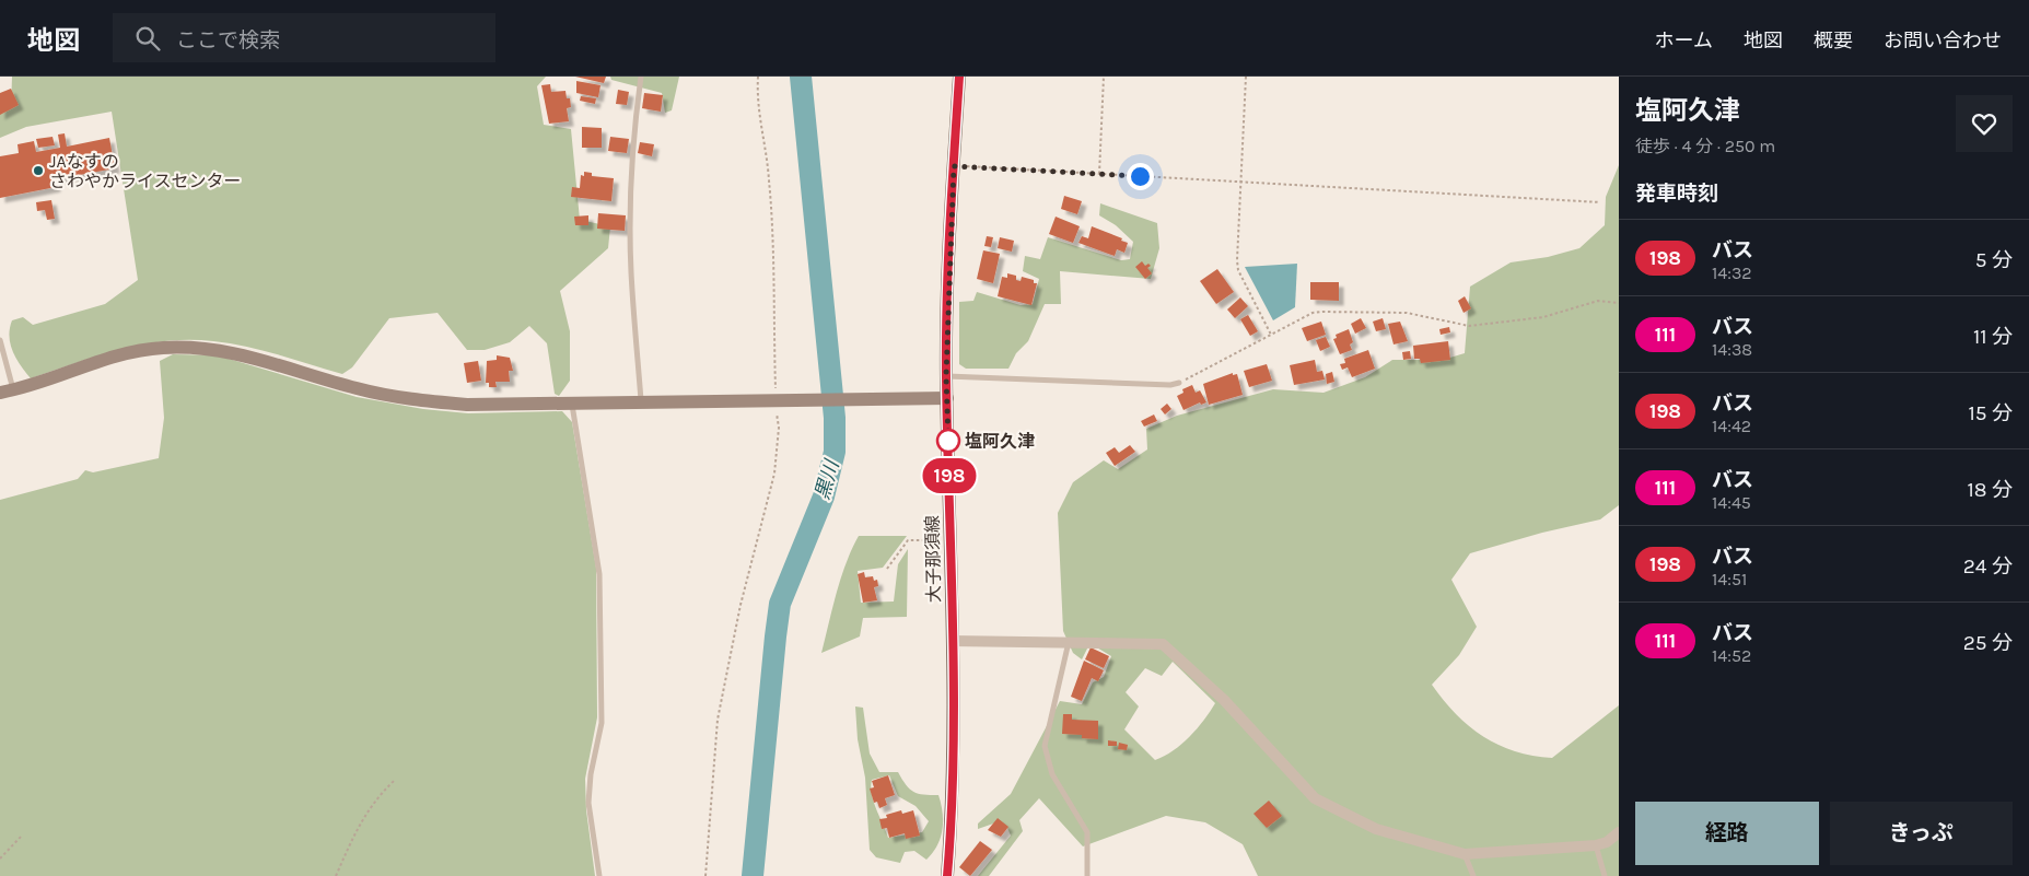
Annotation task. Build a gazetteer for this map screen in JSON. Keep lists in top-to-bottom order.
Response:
{
  "streets": {
    "main road": ["大子那須線"]
  },
  "water": ["黒川"],
  "places": ["JAなすの さわやかライスセンター", "塩阿久津"],
  "lines": ["bus line 198"],
  "page": {
    "header": "地図",
    "search": "ここで検索",
    "nav": [
      "ホーム",
      "地図",
      "概要",
      "お問い合わせ"
    ],
    "on_map": "198",
    "heading": [
      ["塩阿久津", "徒歩 · 4 分 · 250 m"],
      "発車時刻"
    ],
    "list": [
      {
        "mark": "198",
        "name": "バス",
        "note": "14:32",
        "value": "5 分"
      },
      {
        "mark": "111",
        "name": "バス",
        "note": "14:38",
        "value": "11 分"
      },
      {
        "mark": "198",
        "name": "バス",
        "note": "14:42",
        "value": "15 分"
      },
      {
        "mark": "111",
        "name": "バス",
        "note": "14:45",
        "value": "18 分"
      },
      {
        "mark": "198",
        "name": "バス",
        "note": "14:51",
        "value": "24 分"
      },
      {
        "mark": "111",
        "name": "バス",
        "note": "14:52",
        "value": "25 分"
      }
    ],
    "buttons": ["経路", "きっぷ"]
  }
}
